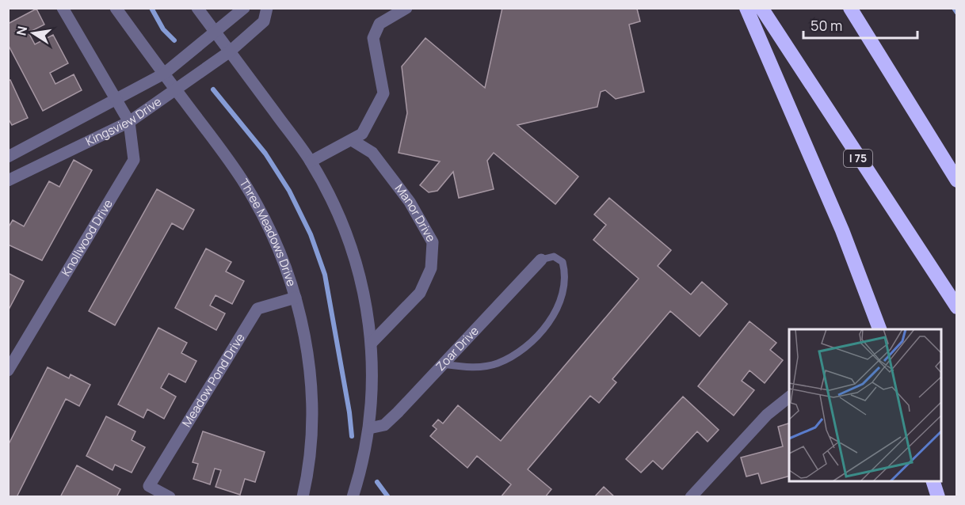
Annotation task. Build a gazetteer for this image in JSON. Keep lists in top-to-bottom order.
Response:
{
  "streets": {
    "highway": ["I 75"],
    "street": [
      "Kingsview Drive",
      "Manor Drive",
      "Three Meadows Drive",
      "Knollwood Drive",
      "Zoar Drive",
      "Meadow Pond Drive"
    ]
  },
  "crossings": [
    ["Kingsview Drive", "Three Meadows Drive"],
    ["Kingsview Drive", "Knollwood Drive"],
    ["Three Meadows Drive", "Meadow Pond Drive"]
  ],
  "scale_bar": "50 m",
  "north": "left"
}
